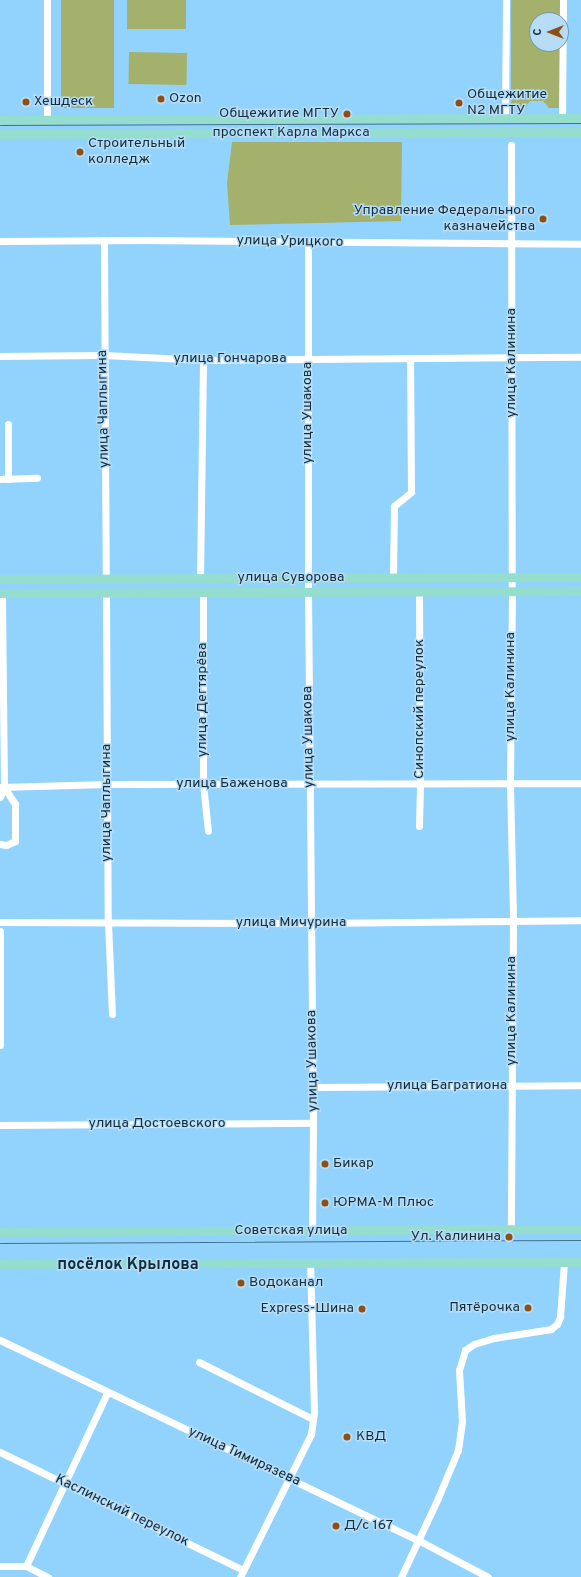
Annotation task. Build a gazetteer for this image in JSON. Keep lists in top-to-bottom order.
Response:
{
  "streets": {
    "main road": ["проспект Карла Маркса", "улица Суворова", "Советская улица"],
    "street": [
      "улица Урицкого",
      "улица Гончарова",
      "улица Калинина",
      "улица Чаплыгина",
      "улица Ушакова",
      "улица Дегтярёва",
      "Синопский переулок",
      "улица Баженова",
      "улица Мичурина",
      "улица Багратиона",
      "улица Достоевского",
      "улица Тимирязева",
      "Каслинский переулок"
    ]
  },
  "crossings": [
    ["улица Урицкого", "улица Калинина"],
    ["улица Урицкого", "улица Чаплыгина"],
    ["улица Урицкого", "улица Ушакова"],
    ["улица Гончарова", "улица Калинина"],
    ["улица Гончарова", "улица Чаплыгина"],
    ["улица Гончарова", "улица Ушакова"],
    ["улица Калинина", "улица Суворова"],
    ["улица Калинина", "улица Баженова"],
    ["улица Калинина", "улица Мичурина"],
    ["улица Калинина", "улица Багратиона"],
    ["улица Калинина", "Советская улица"],
    ["улица Чаплыгина", "улица Суворова"],
    ["улица Чаплыгина", "улица Баженова"],
    ["улица Чаплыгина", "улица Мичурина"],
    ["улица Ушакова", "улица Суворова"],
    ["улица Ушакова", "улица Баженова"],
    ["улица Ушакова", "улица Мичурина"],
    ["улица Ушакова", "улица Багратиона"],
    ["улица Ушакова", "улица Достоевского"],
    ["улица Ушакова", "Советская улица"],
    ["улица Суворова", "улица Дегтярёва"],
    ["улица Суворова", "Синопский переулок"],
    ["улица Дегтярёва", "улица Баженова"],
    ["Синопский переулок", "улица Баженова"]
  ],
  "districts": ["посёлок Крылова"],
  "places": [
    "Ozon",
    "Хешдеск",
    "Общежитие N2 МГТУ",
    "Общежитие МГТУ",
    "Строительный колледж",
    "Управление Федерального казначейства",
    "Бикар",
    "ЮРМА-М Плюс",
    "Ул. Калинина",
    "Водоканал",
    "Пятёрочка",
    "Express-Шина",
    "КВД",
    "Д/с 167"
  ],
  "north": "left"
}
